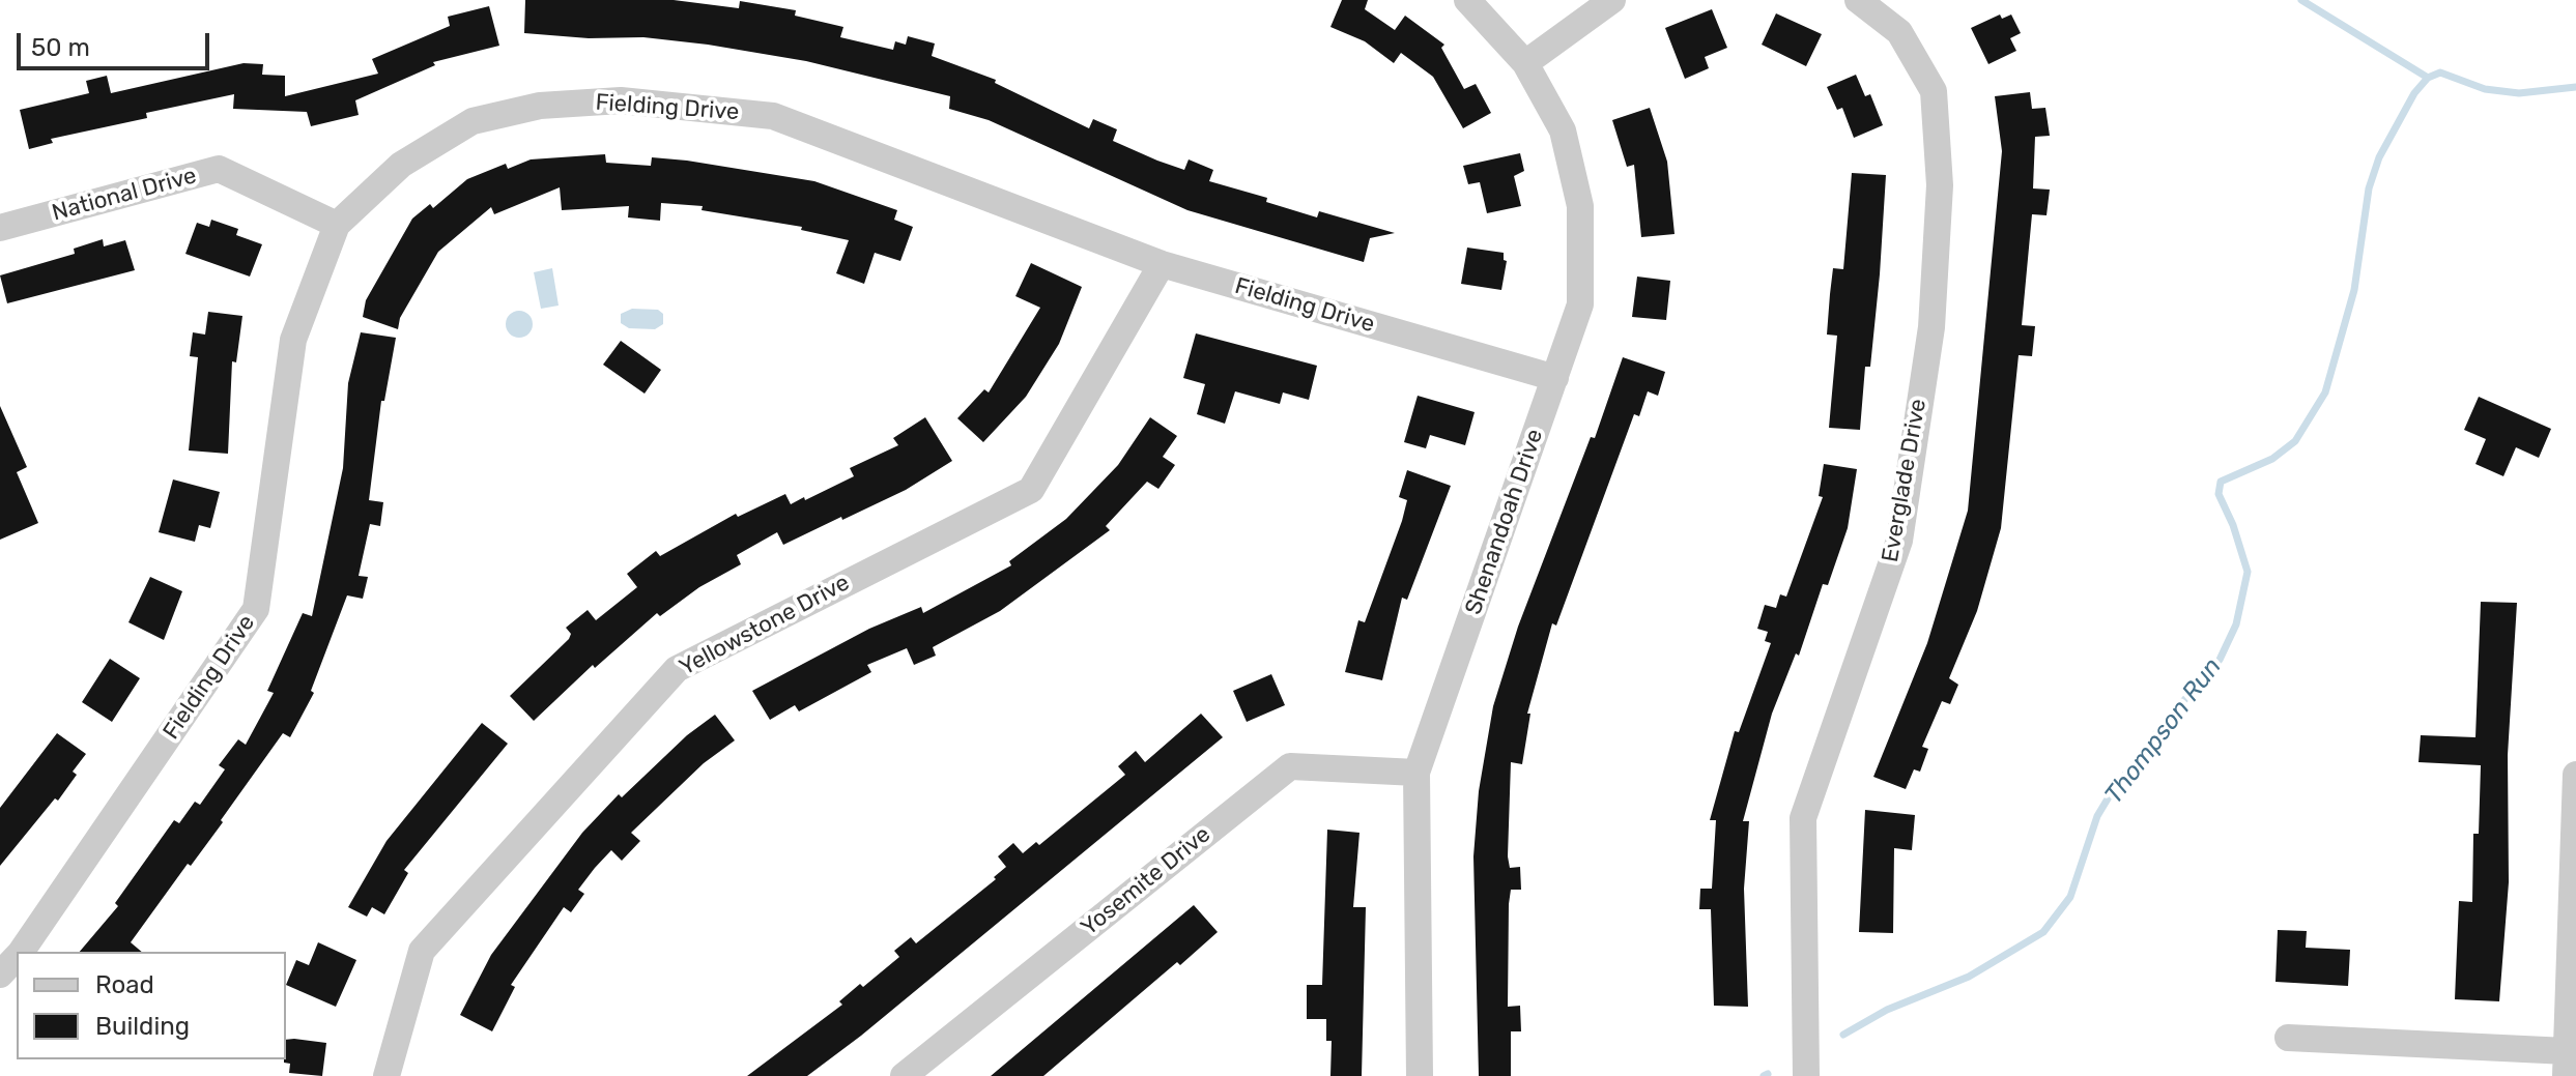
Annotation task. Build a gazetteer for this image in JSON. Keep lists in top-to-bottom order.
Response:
{
  "streets": {
    "street": [
      "Fielding Drive",
      "National Drive",
      "Everglade Drive",
      "Shenandoah Drive",
      "Yellowstone Drive",
      "Yosemite Drive"
    ]
  },
  "crossings": [
    ["Fielding Drive", "National Drive"],
    ["Fielding Drive", "Shenandoah Drive"],
    ["Fielding Drive", "Yellowstone Drive"],
    ["Shenandoah Drive", "Yosemite Drive"]
  ],
  "water": ["Thompson Run"],
  "legend": ["Road", "Building"],
  "scale_bar": "50 m"
}
